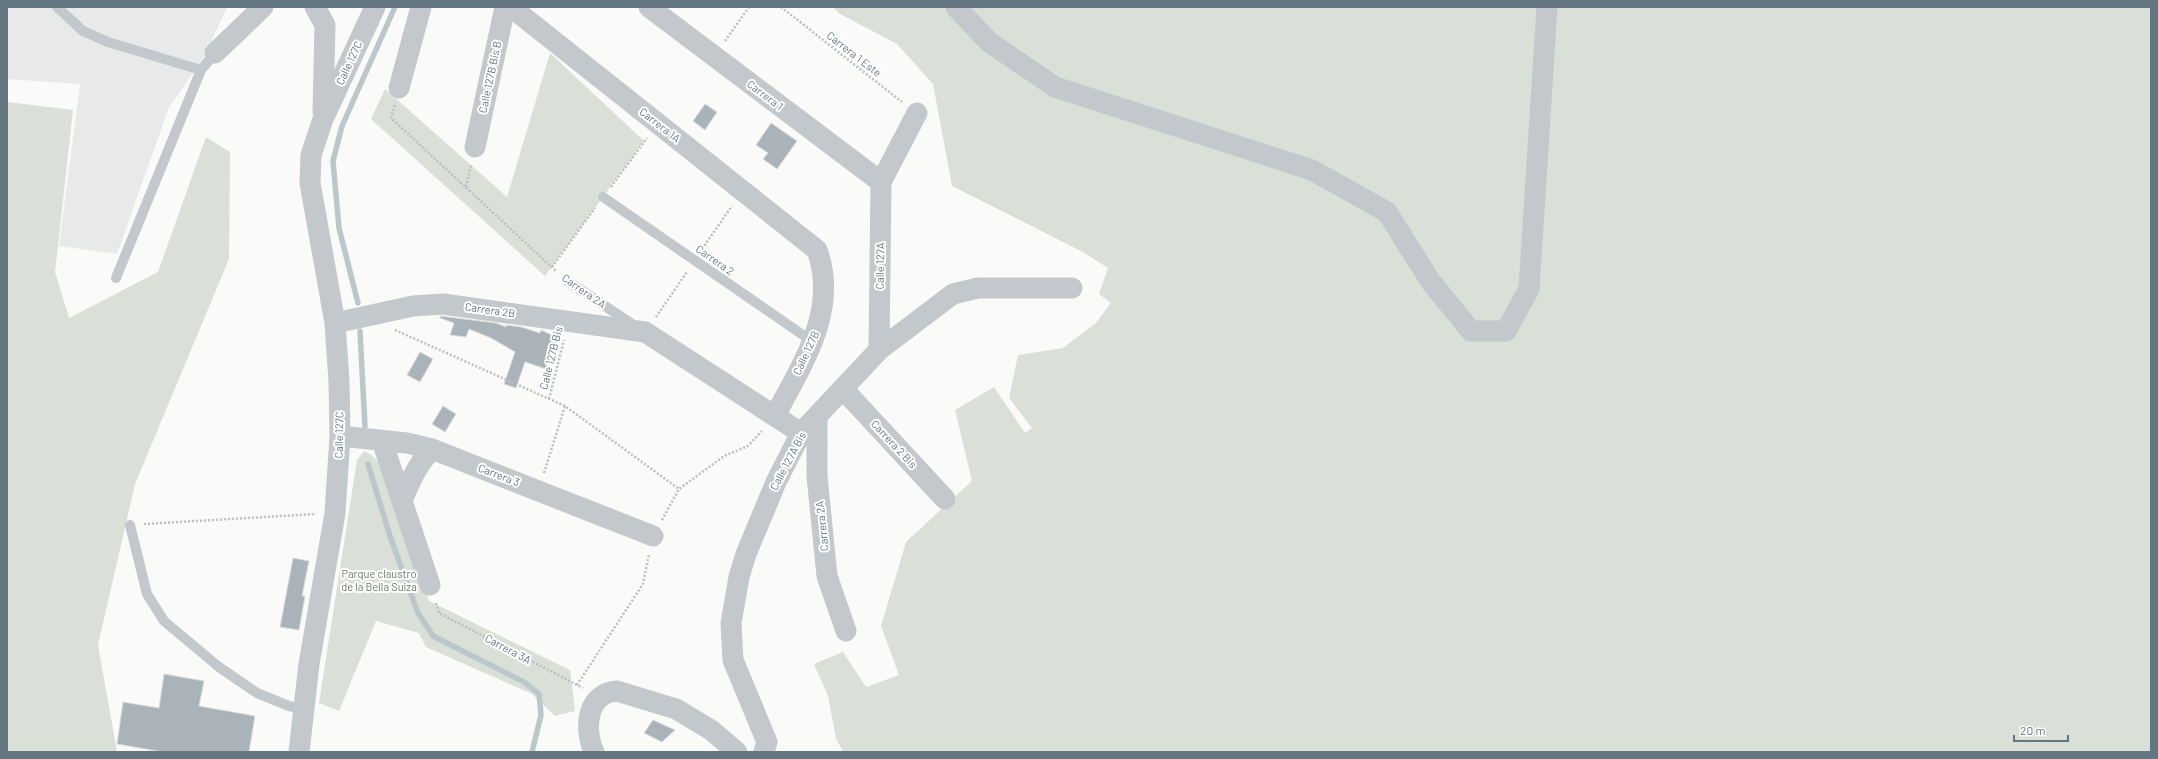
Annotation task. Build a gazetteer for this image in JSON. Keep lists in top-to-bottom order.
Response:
{
  "streets": {
    "street": [
      "Calle 127C",
      "Calle 127B Bis B",
      "Carrera 1",
      "Carrera 1A",
      "Calle 127A",
      "Carrera 2A",
      "Carrera 2B",
      "Calle 127B",
      "Carrera 2 Bis",
      "Calle 127A Bis",
      "Carrera 3"
    ],
    "lane": ["Carrera 2"],
    "path": ["Carrera 1 Este", "Calle 127B Bis", "Carrera 3A"]
  },
  "crossings": [
    ["Calle 127C", "Carrera 2B"],
    ["Calle 127C", "Carrera 3"],
    ["Carrera 1", "Calle 127A"],
    ["Carrera 1A", "Calle 127B"],
    ["Carrera 2", "Calle 127B"],
    ["Calle 127A", "Calle 127A Bis"],
    ["Carrera 2A", "Carrera 2B"],
    ["Carrera 2A", "Calle 127B"],
    ["Carrera 2A", "Calle 127A Bis"],
    ["Carrera 2B", "Calle 127B Bis"],
    ["Carrera 2 Bis", "Calle 127A Bis"]
  ],
  "parks": ["Parque claustro de la Bella Suiza"],
  "scale_bar": "20 m"
}
